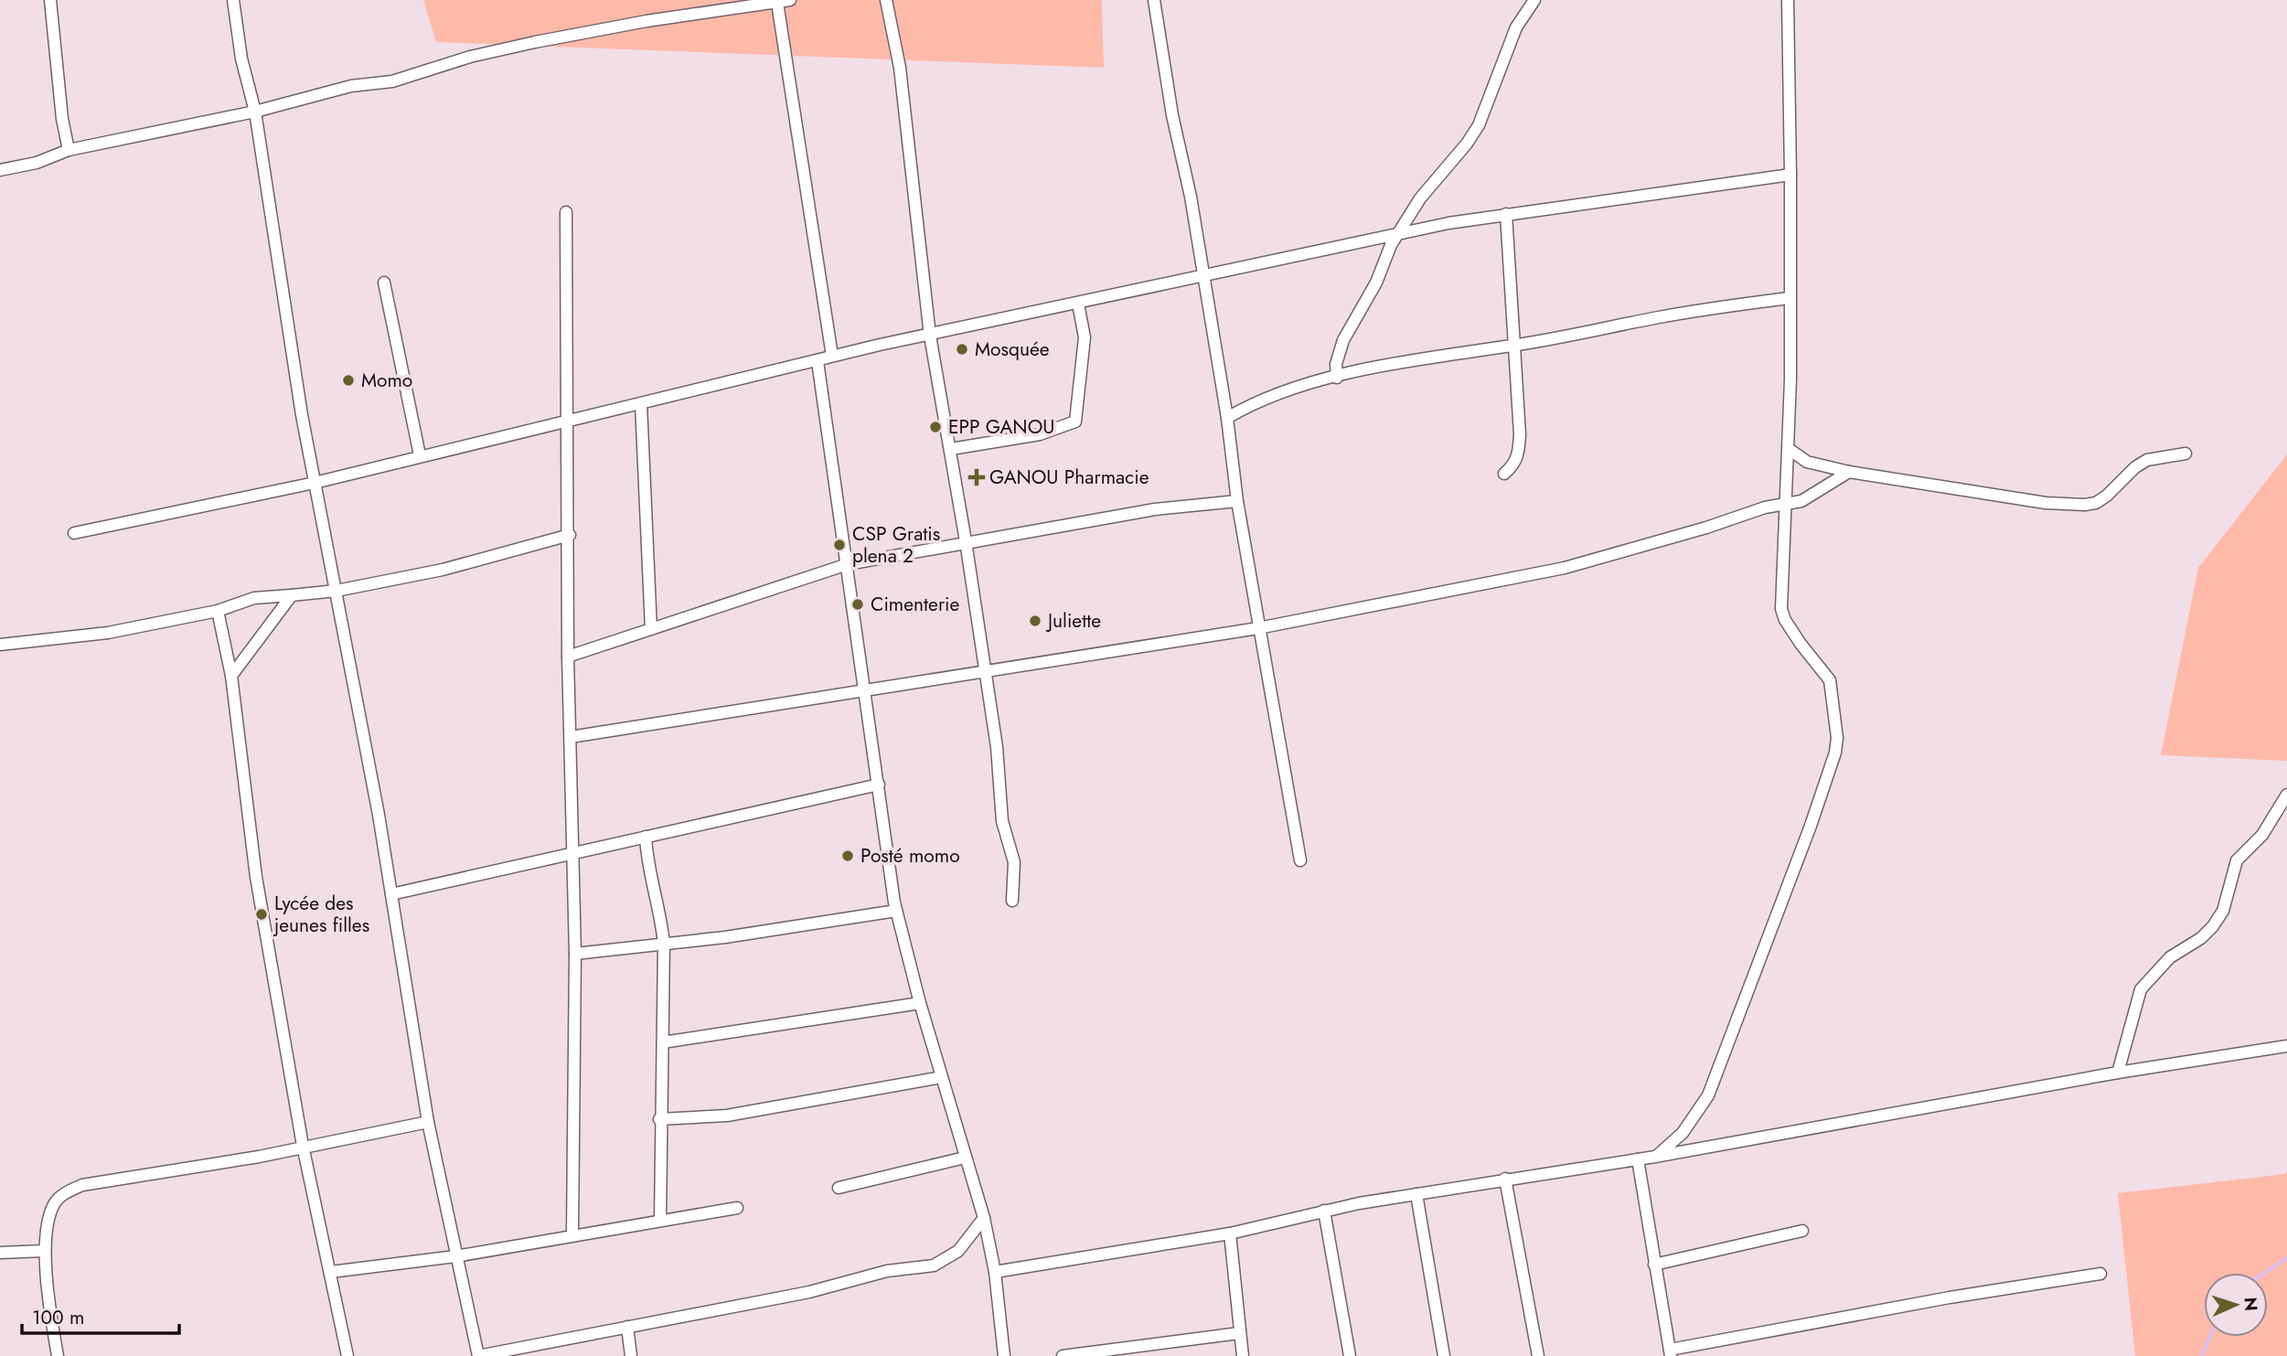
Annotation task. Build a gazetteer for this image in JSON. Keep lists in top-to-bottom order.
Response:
{
  "places": {
    "other": [
      "Mosquée",
      "Momo",
      "EPP GANOU",
      "CSP Gratis plena 2",
      "Cimenterie",
      "Juliette",
      "Posté momo",
      "Lycée des jeunes filles"
    ],
    "health": ["GANOU Pharmacie"]
  },
  "scale_bar": "100 m",
  "north": "right"
}
